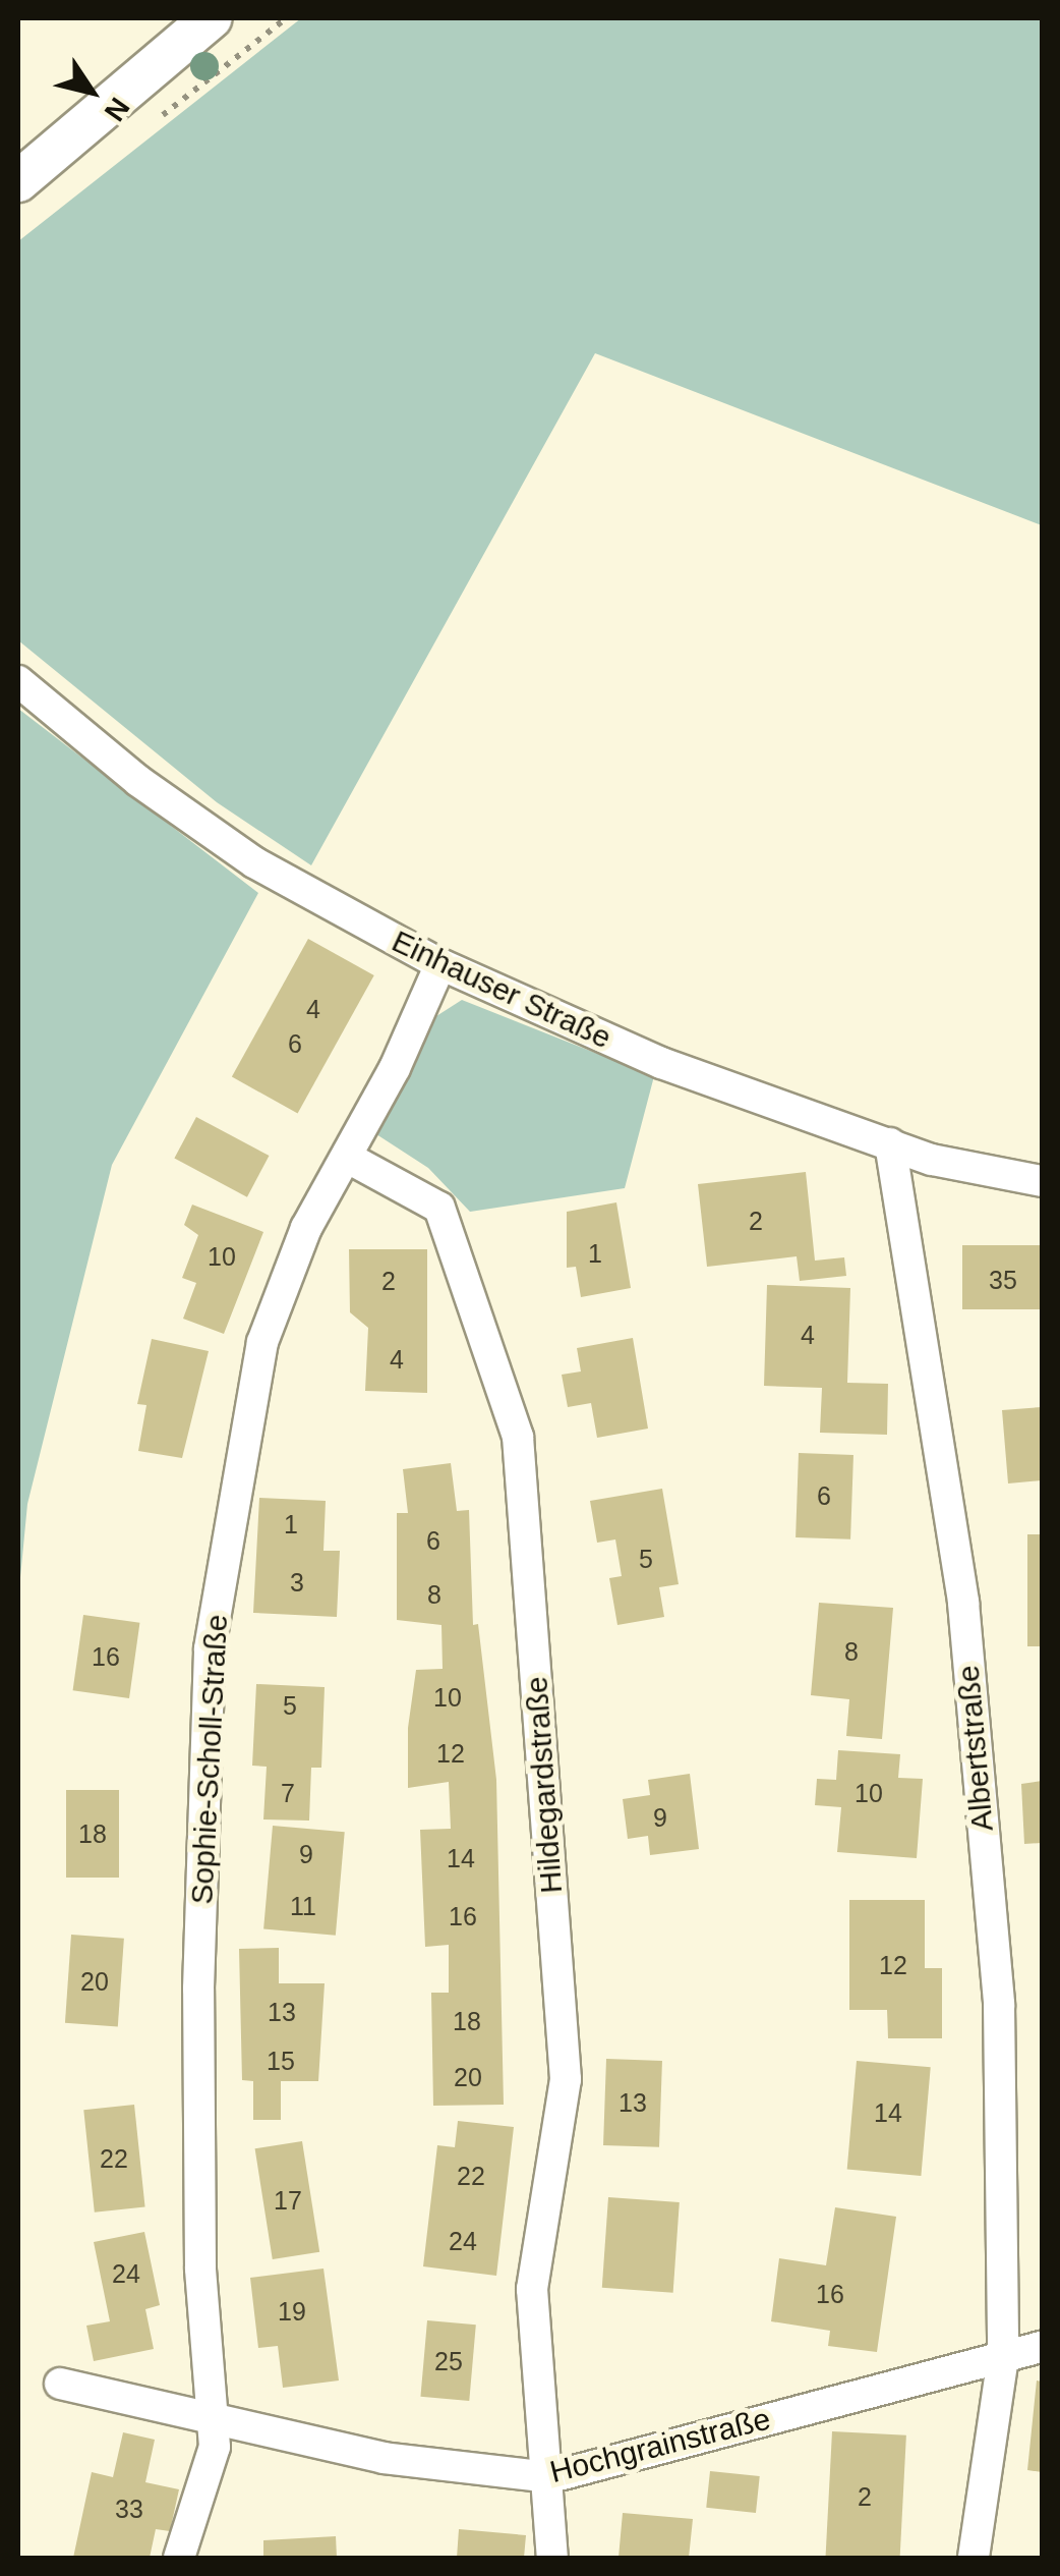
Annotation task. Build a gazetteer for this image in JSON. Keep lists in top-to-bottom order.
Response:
{
  "streets": {
    "street": [
      "Einhauser Straße",
      "Albertstraße",
      "Sophie-Scholl-Straße",
      "Hildegardstraße",
      "Hochgrainstraße"
    ]
  },
  "crossings": [
    ["Einhauser Straße", "Albertstraße"],
    ["Einhauser Straße", "Sophie-Scholl-Straße"],
    ["Albertstraße", "Hochgrainstraße"],
    ["Sophie-Scholl-Straße", "Hildegardstraße"],
    ["Sophie-Scholl-Straße", "Hochgrainstraße"],
    ["Hildegardstraße", "Hochgrainstraße"]
  ],
  "house_numbers": [
    "4",
    "6",
    "2",
    "1",
    "10",
    "35",
    "2",
    "4",
    "4",
    "6",
    "1",
    "6",
    "5",
    "3",
    "8",
    "8",
    "16",
    "10",
    "5",
    "12",
    "7",
    "10",
    "9",
    "18",
    "9",
    "14",
    "11",
    "16",
    "12",
    "20",
    "13",
    "18",
    "15",
    "20",
    "13",
    "14",
    "22",
    "22",
    "17",
    "24",
    "24",
    "16",
    "19",
    "25",
    "2",
    "33"
  ],
  "north": "bottom right"
}
